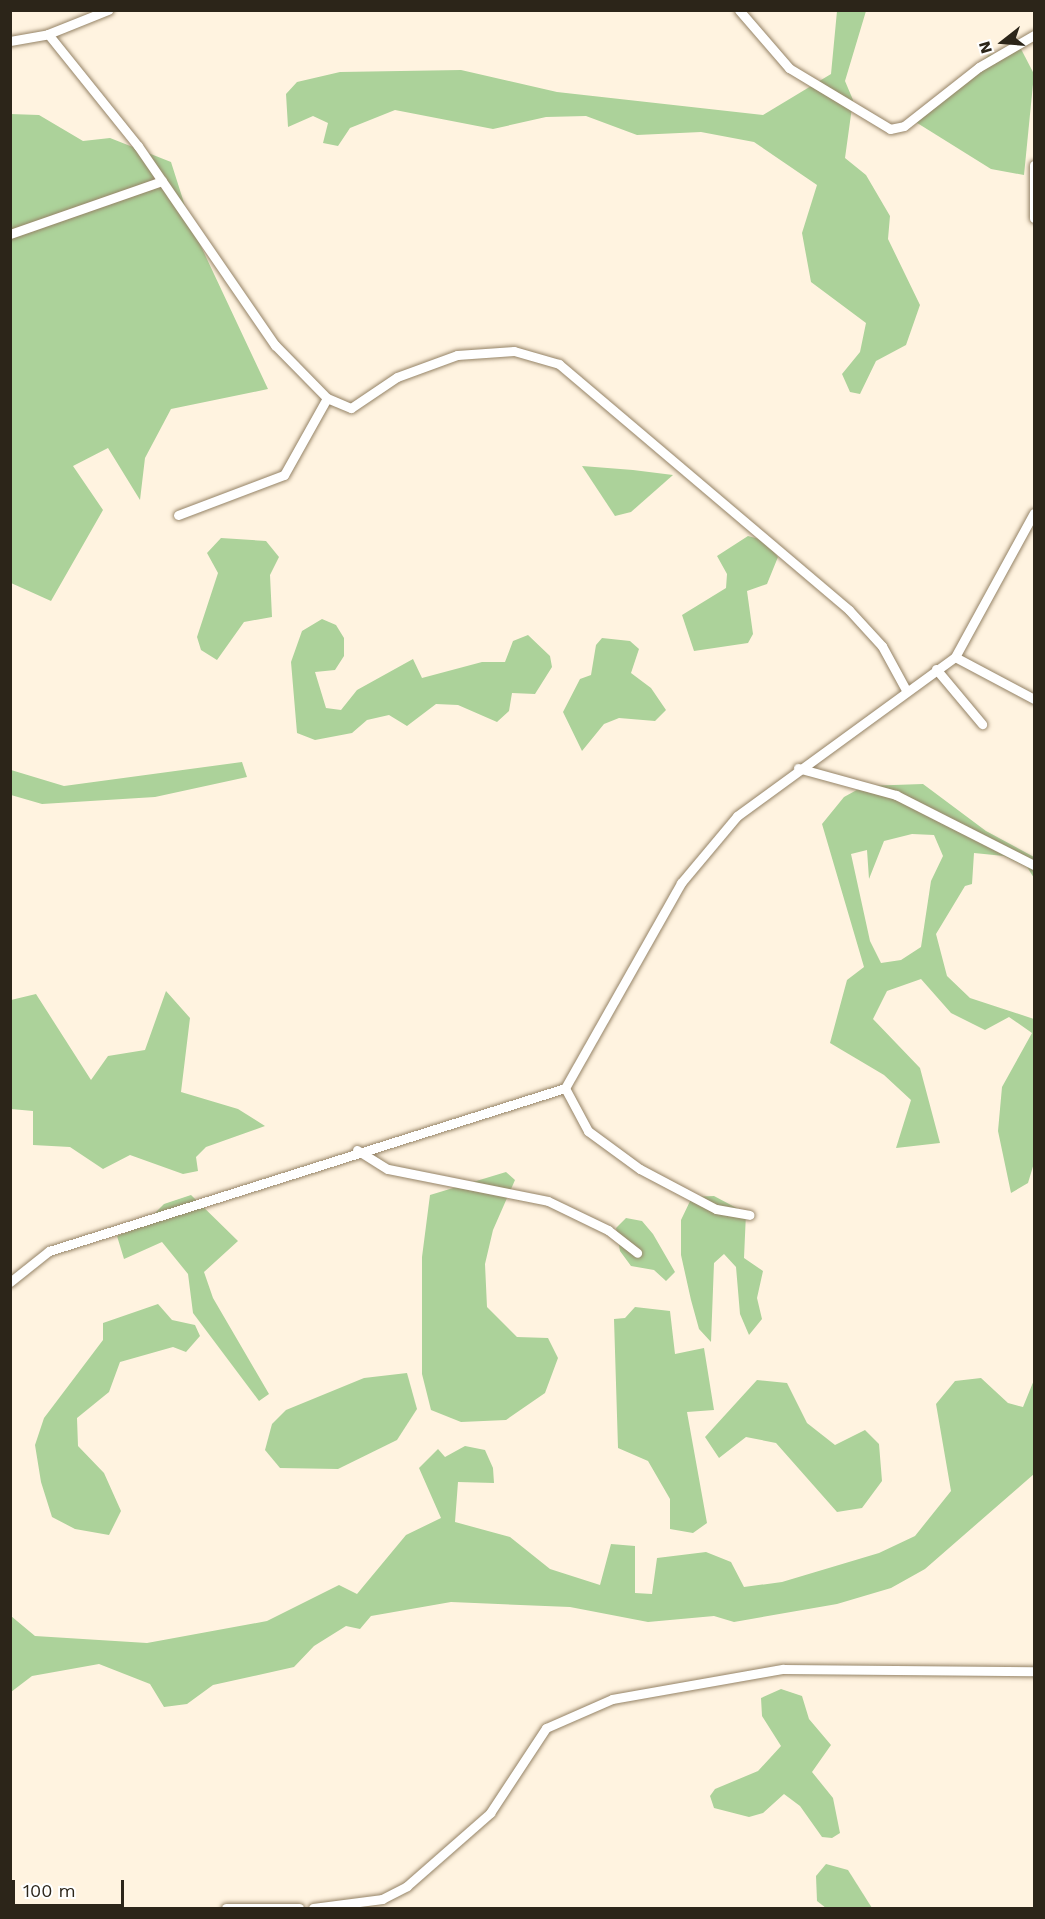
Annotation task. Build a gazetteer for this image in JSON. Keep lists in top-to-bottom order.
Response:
{
  "scale_bar": "100 m",
  "north": "left"
}
